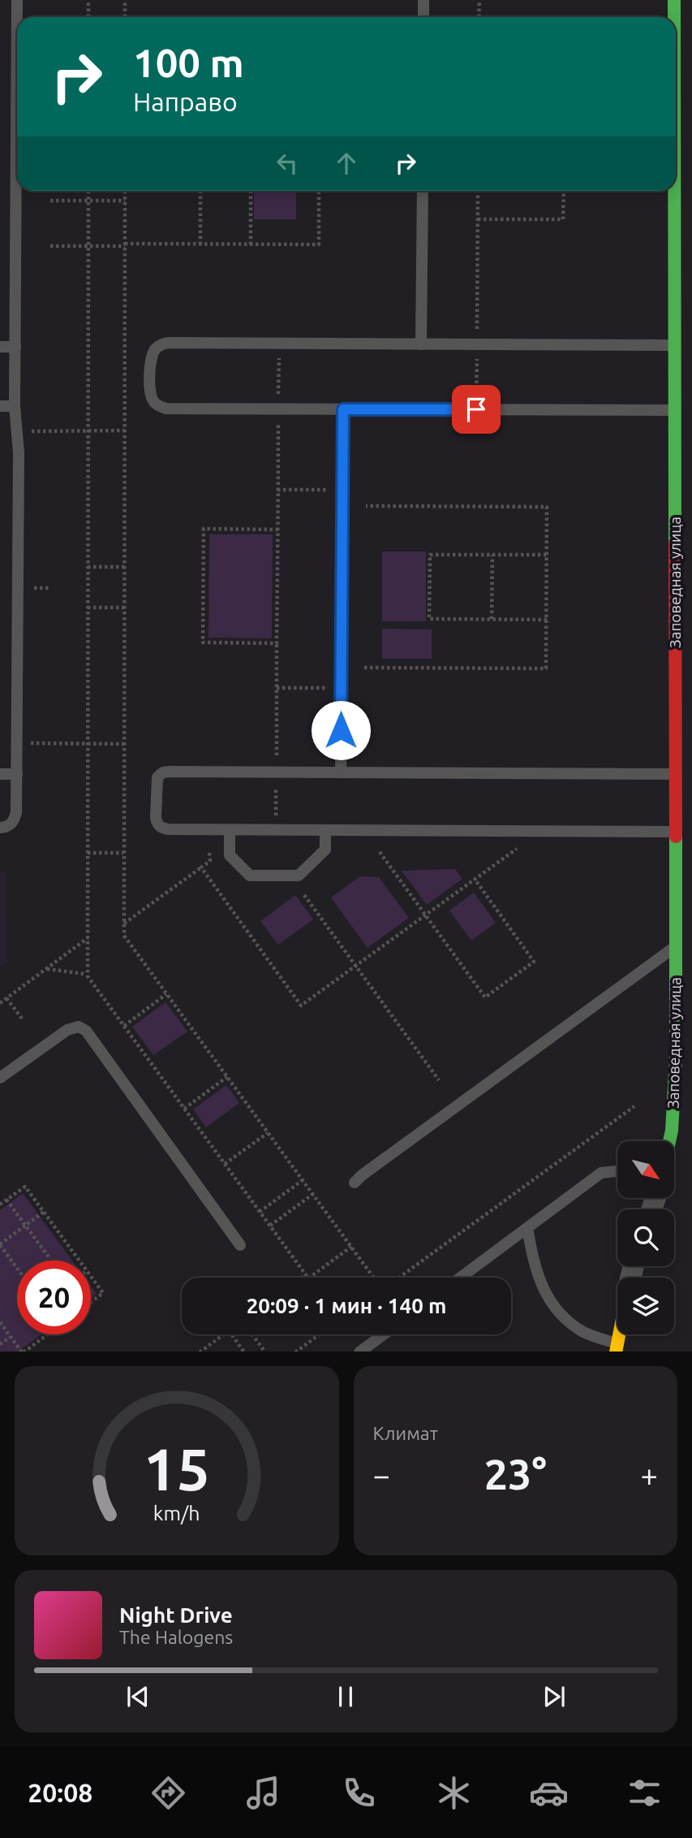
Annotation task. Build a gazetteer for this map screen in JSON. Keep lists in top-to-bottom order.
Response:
{
  "streets": {
    "street": ["Заповедная улица"]
  },
  "north": "bottom right",
  "page": {
    "turn": ["100 m", "Направо"],
    "limit": "20",
    "trip": "20:09 · 1 мин · 140 m",
    "tile": "Климат",
    "heat": ["−", "23°", "+"],
    "song": ["Night Drive", "The Halogens"],
    "tabs": "20:08",
    "gauge": ["15", "km/h"]
  }
}
